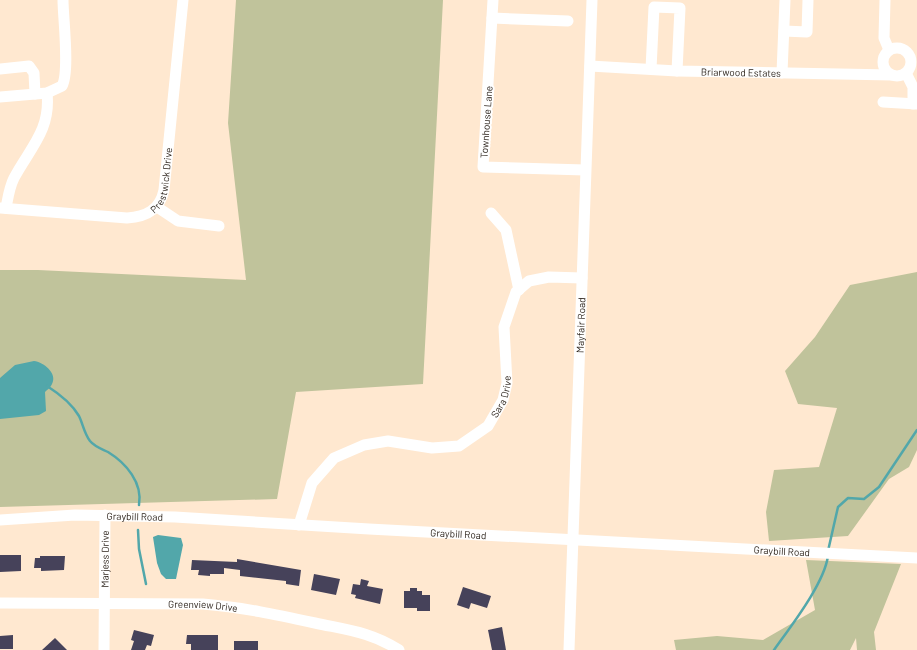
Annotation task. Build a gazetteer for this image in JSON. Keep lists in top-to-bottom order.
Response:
{
  "streets": {
    "street": [
      "Briarwood Estates",
      "Townhouse Lane",
      "Prestwick Drive",
      "Mayfair Road",
      "Sara Drive",
      "Graybill Road",
      "Marjess Drive",
      "Greenview Drive"
    ]
  },
  "crossings": [
    ["Briarwood Estates", "Mayfair Road"],
    ["Townhouse Lane", "Mayfair Road"],
    ["Mayfair Road", "Graybill Road"],
    ["Sara Drive", "Graybill Road"],
    ["Graybill Road", "Marjess Drive"],
    ["Marjess Drive", "Greenview Drive"]
  ]
}
